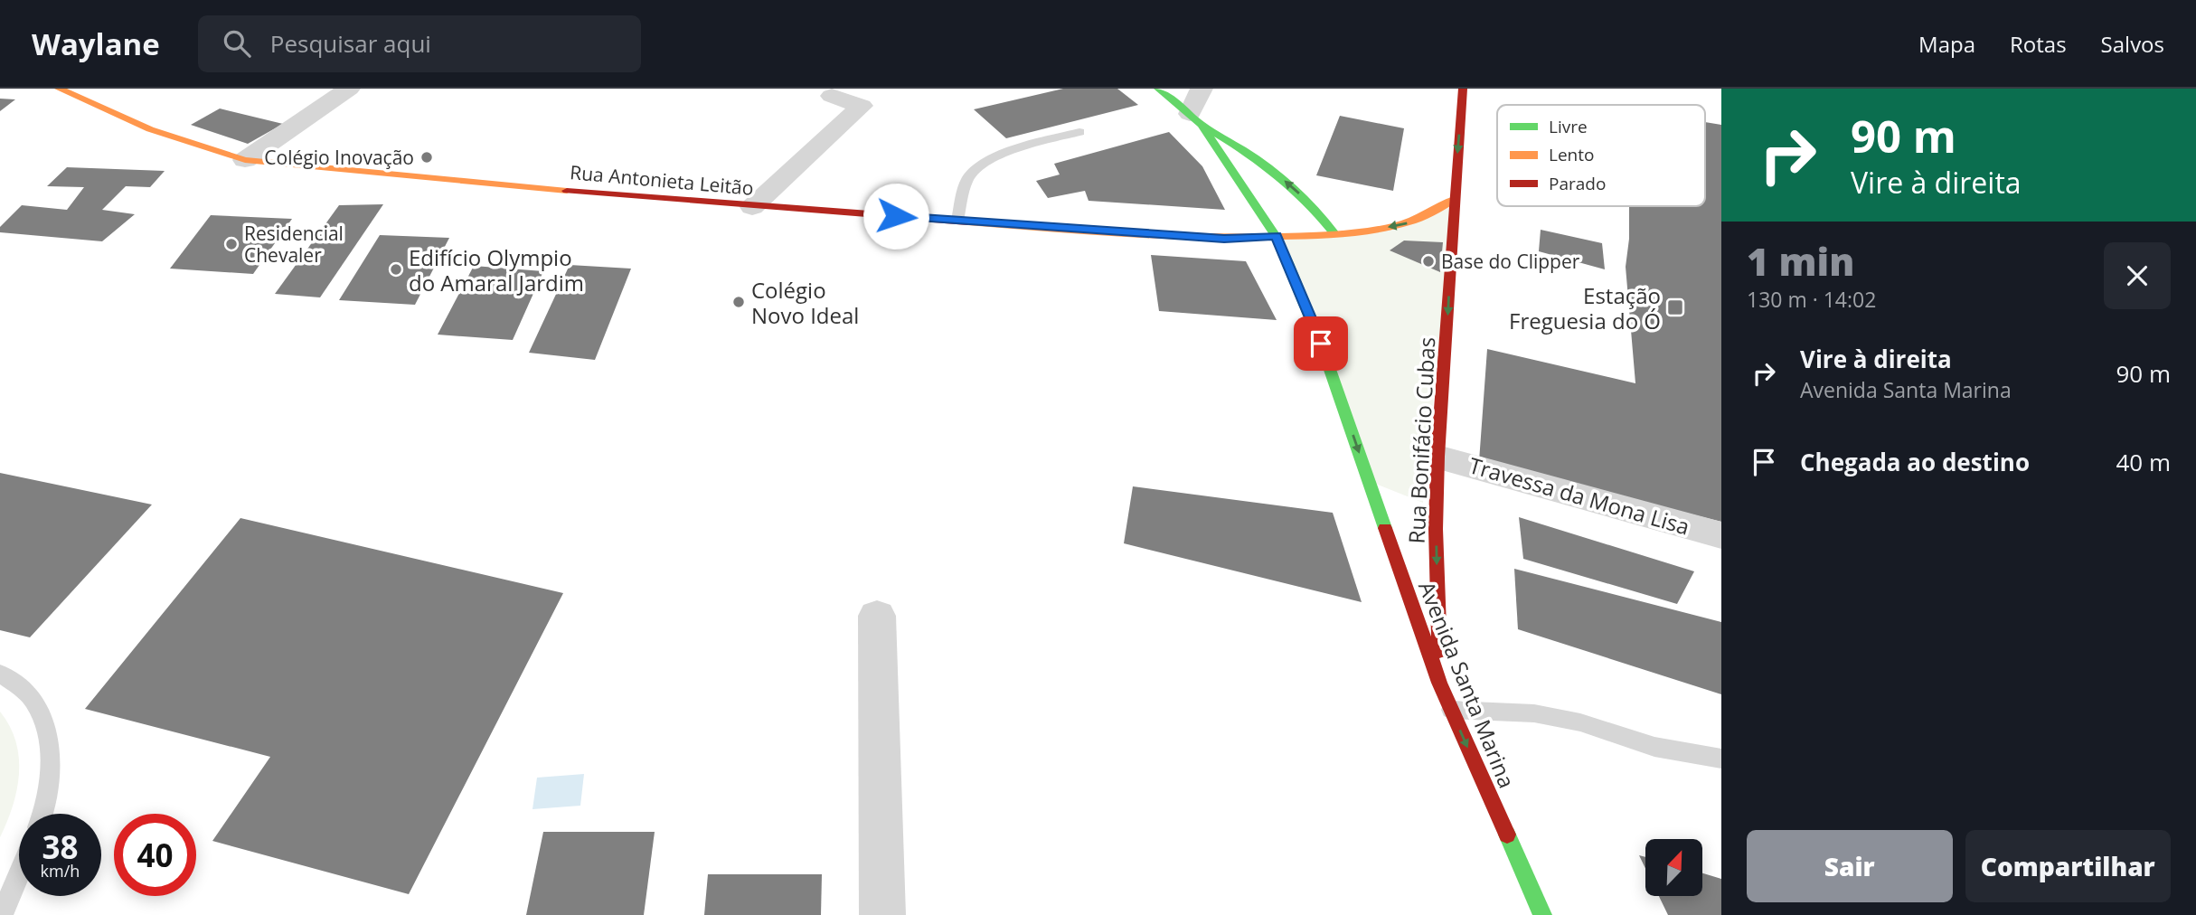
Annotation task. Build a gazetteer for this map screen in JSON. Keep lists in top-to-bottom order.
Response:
{
  "streets": {
    "street": [
      "Rua Antonieta Leitão",
      "Rua Bonifácio Cubas",
      "Travessa da Mona Lisa",
      "Avenida Santa Marina"
    ]
  },
  "crossings": [
    ["Rua Antonieta Leitão", "Avenida Santa Marina"],
    ["Rua Bonifácio Cubas", "Travessa da Mona Lisa"],
    ["Rua Bonifácio Cubas", "Avenida Santa Marina"]
  ],
  "one_way": ["Rua Bonifácio Cubas"],
  "places": {
    "other": [
      "Colégio Inovação",
      "Residencial Chevaler",
      "Base do Clipper",
      "Edifício Olympio do Amaral Jardim",
      "Colégio Novo Ideal"
    ],
    "transit": ["Estação Freguesia do Ó"]
  },
  "legend": ["Livre", "Lento", "Parado"],
  "north": "top right",
  "page": {
    "header": "Waylane",
    "search": "Pesquisar aqui",
    "nav": ["Mapa", "Rotas", "Salvos"],
    "turn": ["90 m", "Vire à direita"],
    "heading": ["1 min", "130 m · 14:02"],
    "list": [
      {
        "name": "Vire à direita",
        "note": "Avenida Santa Marina",
        "value": "90 m"
      },
      {
        "name": "Chegada ao destino",
        "value": "40 m"
      }
    ],
    "speed": "38 km/h",
    "limit": "40",
    "buttons": ["Sair", "Compartilhar"]
  }
}
